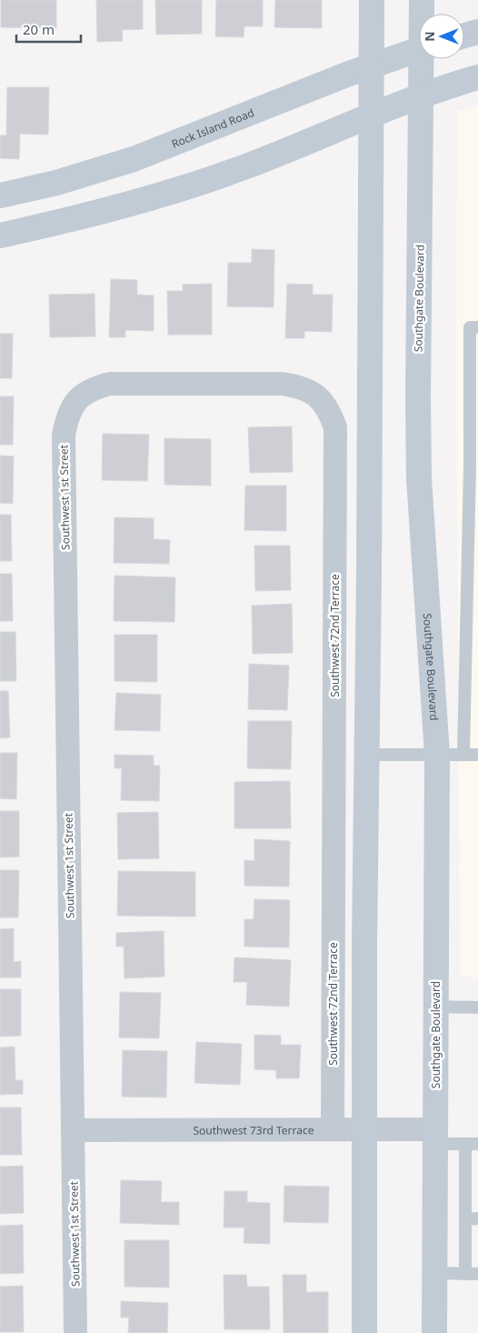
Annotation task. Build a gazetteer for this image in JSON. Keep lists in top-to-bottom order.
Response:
{
  "streets": {
    "main road": ["Rock Island Road", "Southgate Boulevard"],
    "street": ["Southwest 1st Street", "Southwest 72nd Terrace", "Southwest 73rd Terrace"]
  },
  "crossings": [
    ["Southgate Boulevard", "Southwest 73rd Terrace"],
    ["Southwest 1st Street", "Southwest 72nd Terrace"],
    ["Southwest 1st Street", "Southwest 73rd Terrace"],
    ["Southwest 72nd Terrace", "Southwest 73rd Terrace"]
  ],
  "scale_bar": "20 m",
  "north": "left"
}
